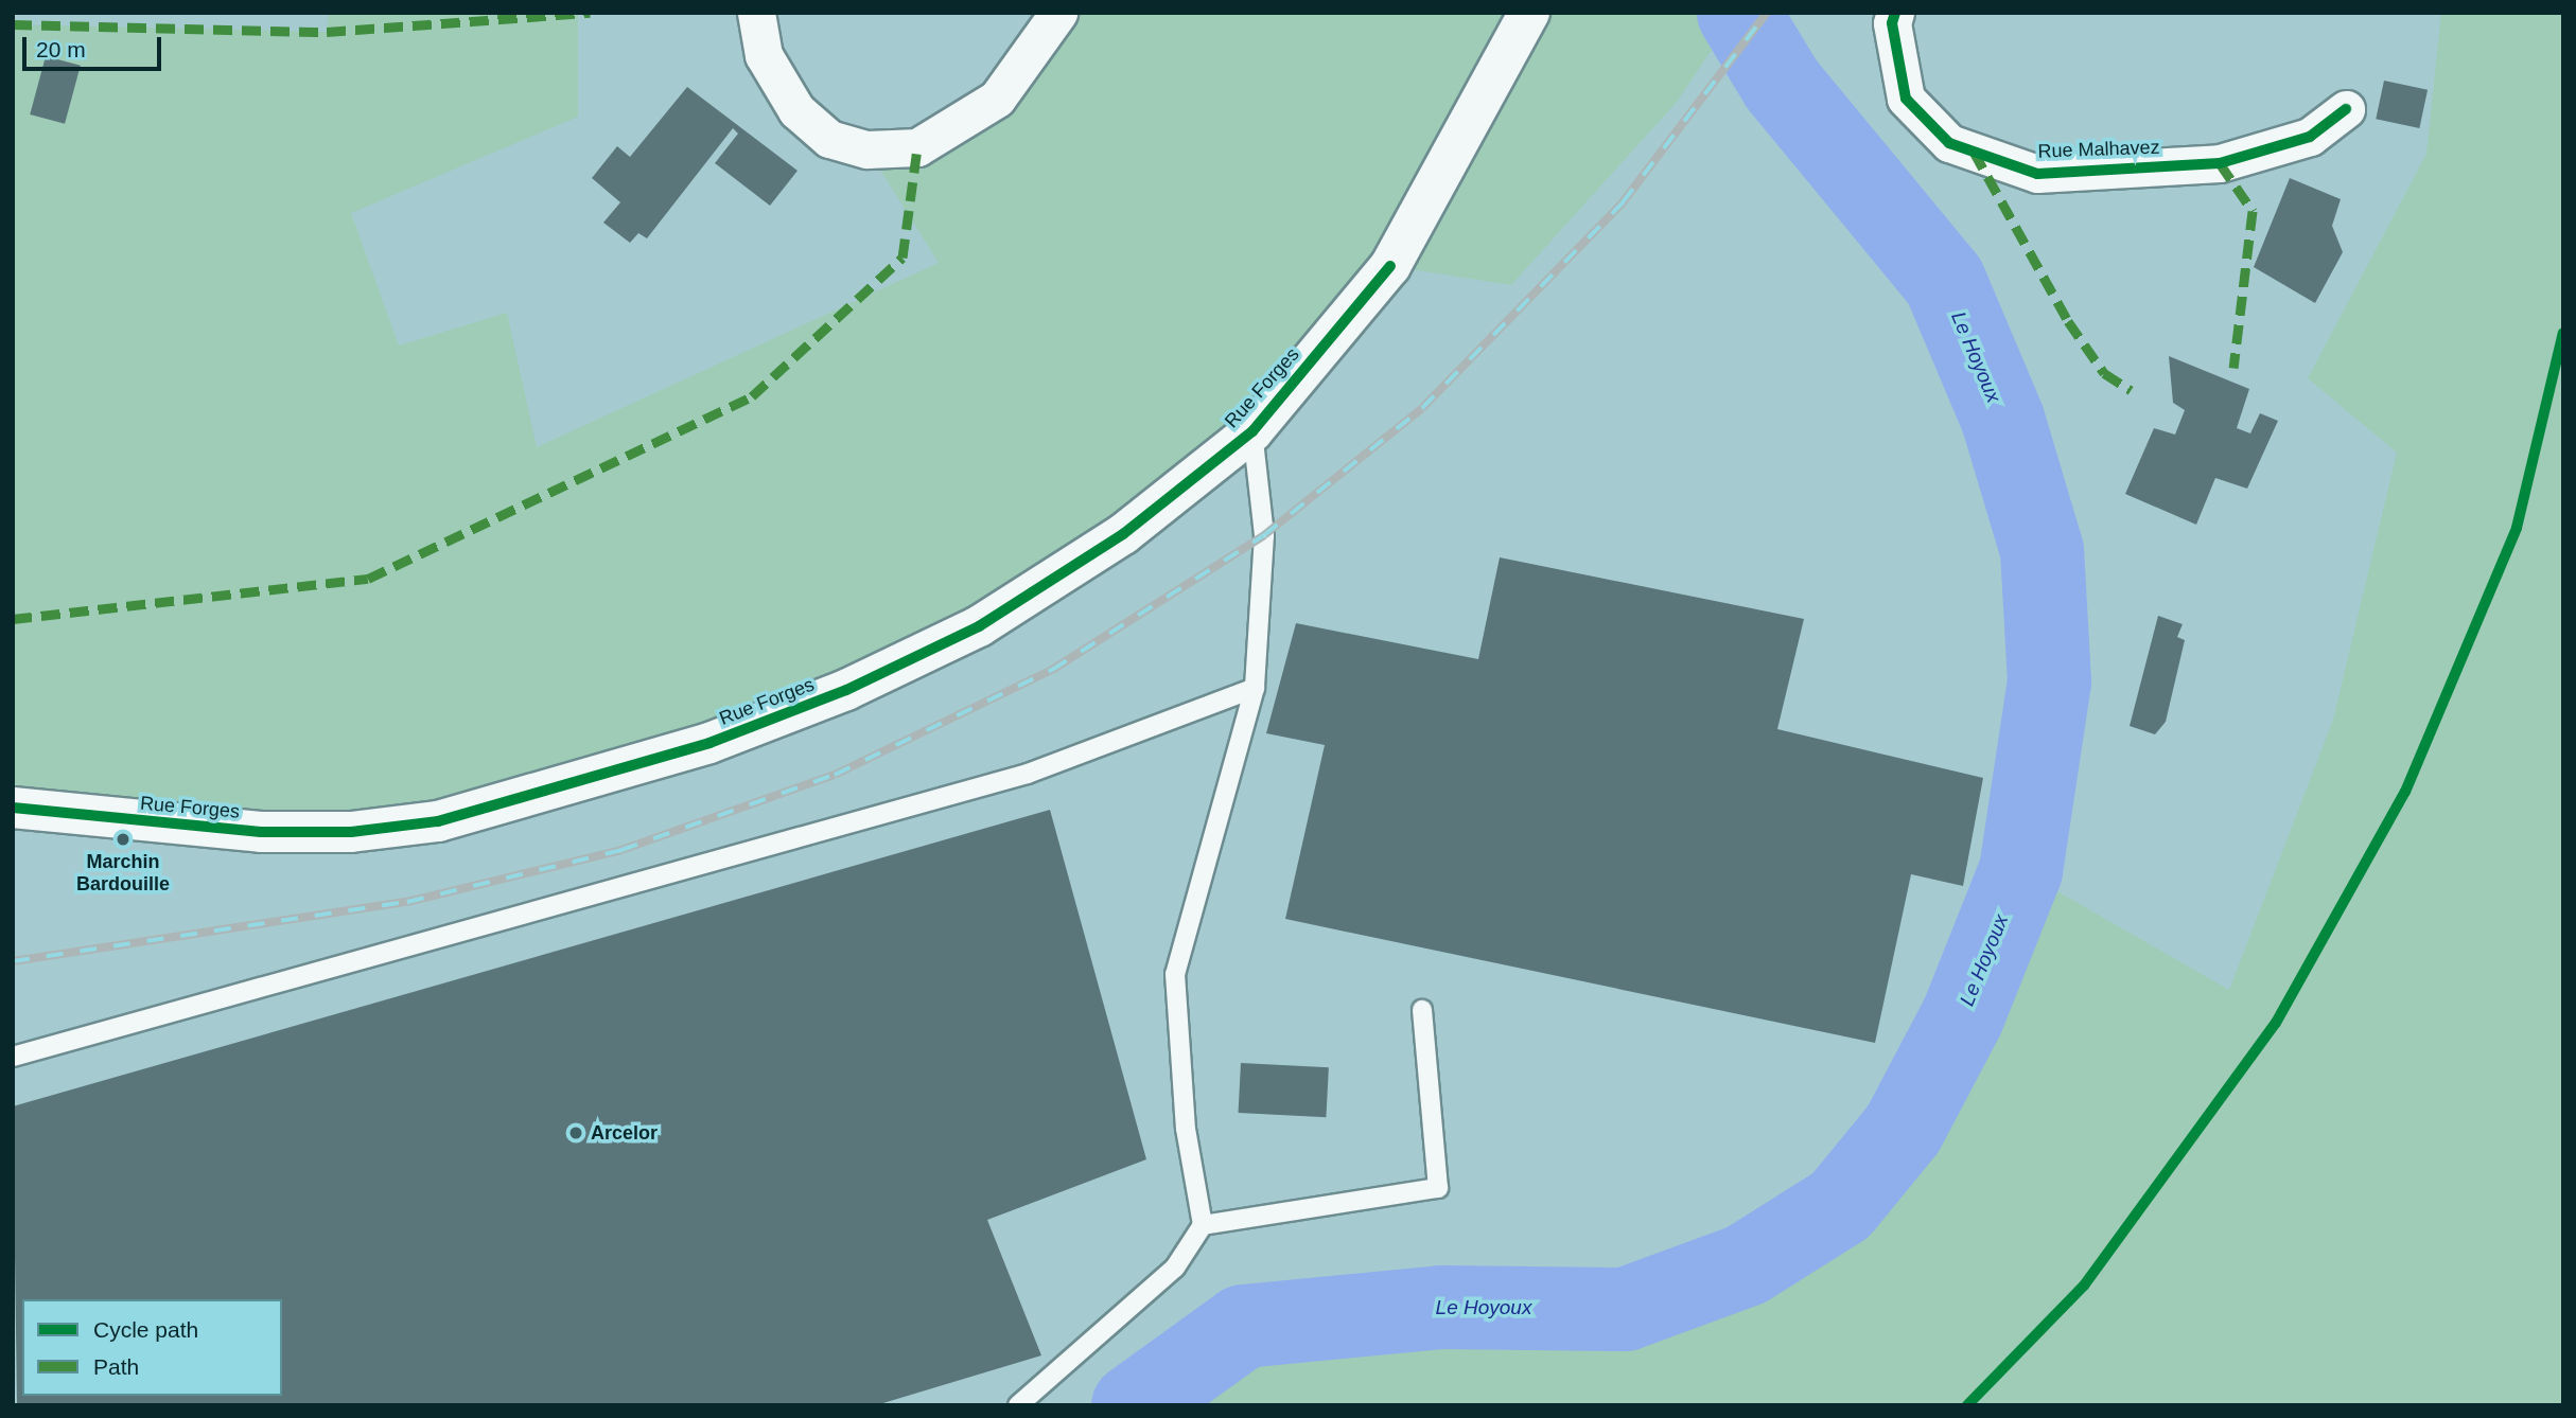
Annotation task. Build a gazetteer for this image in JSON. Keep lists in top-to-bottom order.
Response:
{
  "streets": {
    "main road": ["Rue Forges"],
    "street": ["Rue Malhavez"]
  },
  "water": ["Le Hoyoux"],
  "places": ["Marchin Bardouille", "Arcelor"],
  "legend": ["Cycle path", "Path"],
  "scale_bar": "20 m"
}
